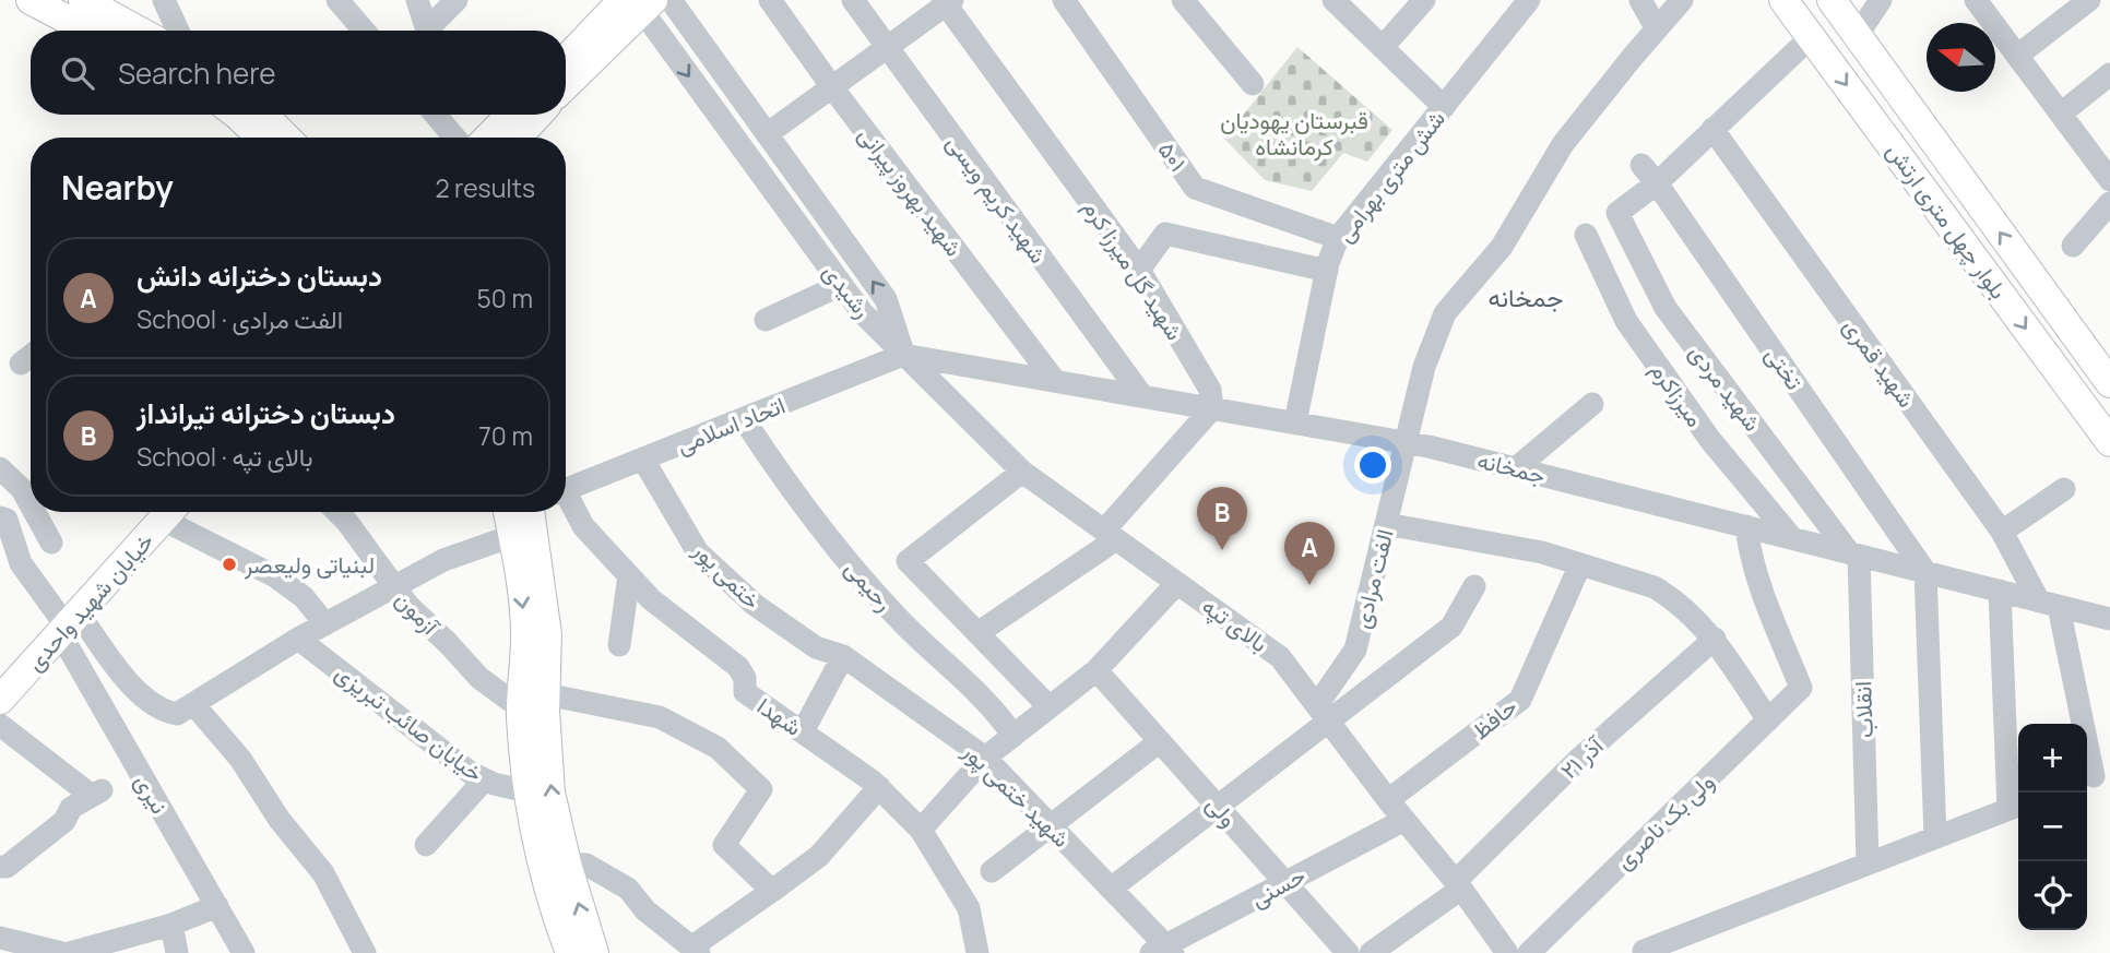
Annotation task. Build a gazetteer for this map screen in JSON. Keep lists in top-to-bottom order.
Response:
{
  "streets": {
    "main road": ["بلوار چهل متری ارتش", "خیابان شهید واحدی"],
    "street": [
      "۵۰۱",
      "شش متری بهرامی",
      "شهید بهروز پیرانی",
      "شهید کریم ویسی",
      "شهید گل میرزا کرم",
      "رشیدی",
      "شهید قمری",
      "تختی",
      "شهید مردی",
      "میرزاکرم",
      "اتحاد اسلامی",
      "جمخانه",
      "ختمی پور",
      "الفت مرادی",
      "رحیمی",
      "آزمون",
      "بالای تپه",
      "انقلاب",
      "شهدا",
      "حافظ",
      "خیابان صائب تبریزی",
      "۲۱ آذر",
      "نیری",
      "شهید ختمی پور",
      "ولی",
      "ولی بک ناصری",
      "حسنی"
    ]
  },
  "crossings": [
    ["۵۰۱", "شش متری بهرامی"],
    ["شش متری بهرامی", "جمخانه"],
    ["شهید بهروز پیرانی", "جمخانه"],
    ["شهید کریم ویسی", "جمخانه"],
    ["شهید گل میرزا کرم", "جمخانه"],
    ["رشیدی", "اتحاد اسلامی"],
    ["رشیدی", "جمخانه"],
    ["رشیدی", "بالای تپه"],
    ["شهید قمری", "جمخانه"],
    ["تختی", "شهید مردی"],
    ["تختی", "جمخانه"],
    ["شهید مردی", "جمخانه"],
    ["شهید مردی", "انقلاب"],
    ["میرزاکرم", "جمخانه"],
    ["اتحاد اسلامی", "جمخانه"],
    ["اتحاد اسلامی", "ختمی پور"],
    ["اتحاد اسلامی", "رحیمی"],
    ["اتحاد اسلامی", "بالای تپه"],
    ["جمخانه", "الفت مرادی"],
    ["جمخانه", "بالای تپه"],
    ["جمخانه", "انقلاب"],
    ["جمخانه", "ولی بک ناصری"],
    ["ختمی پور", "شهید ختمی پور"],
    ["الفت مرادی", "بالای تپه"],
    ["خیابان شهید واحدی", "نیری"],
    ["بالای تپه", "حافظ"],
    ["بالای تپه", "۲۱ آذر"],
    ["بالای تپه", "حسنی"],
    ["شهید ختمی پور", "حسنی"],
    ["ولی", "حسنی"]
  ],
  "districts": ["جمخانه"],
  "parks": ["قبرستان یهودیان کرمانشاه"],
  "places": ["لبنیاتی ولیعصر"],
  "north": "left",
  "page": {
    "search": "Search here",
    "heading": ["Nearby", "2 results"],
    "list": [
      {
        "mark": "A",
        "name": "دبستان دخترانه دانش",
        "note": "School · الفت مرادی",
        "value": "50 m"
      },
      {
        "mark": "B",
        "name": "دبستان دخترانه تیرانداز",
        "note": "School · بالای تپه",
        "value": "70 m"
      }
    ],
    "pins": ["B", "A"],
    "map_buttons": ["+", "−"]
  }
}
